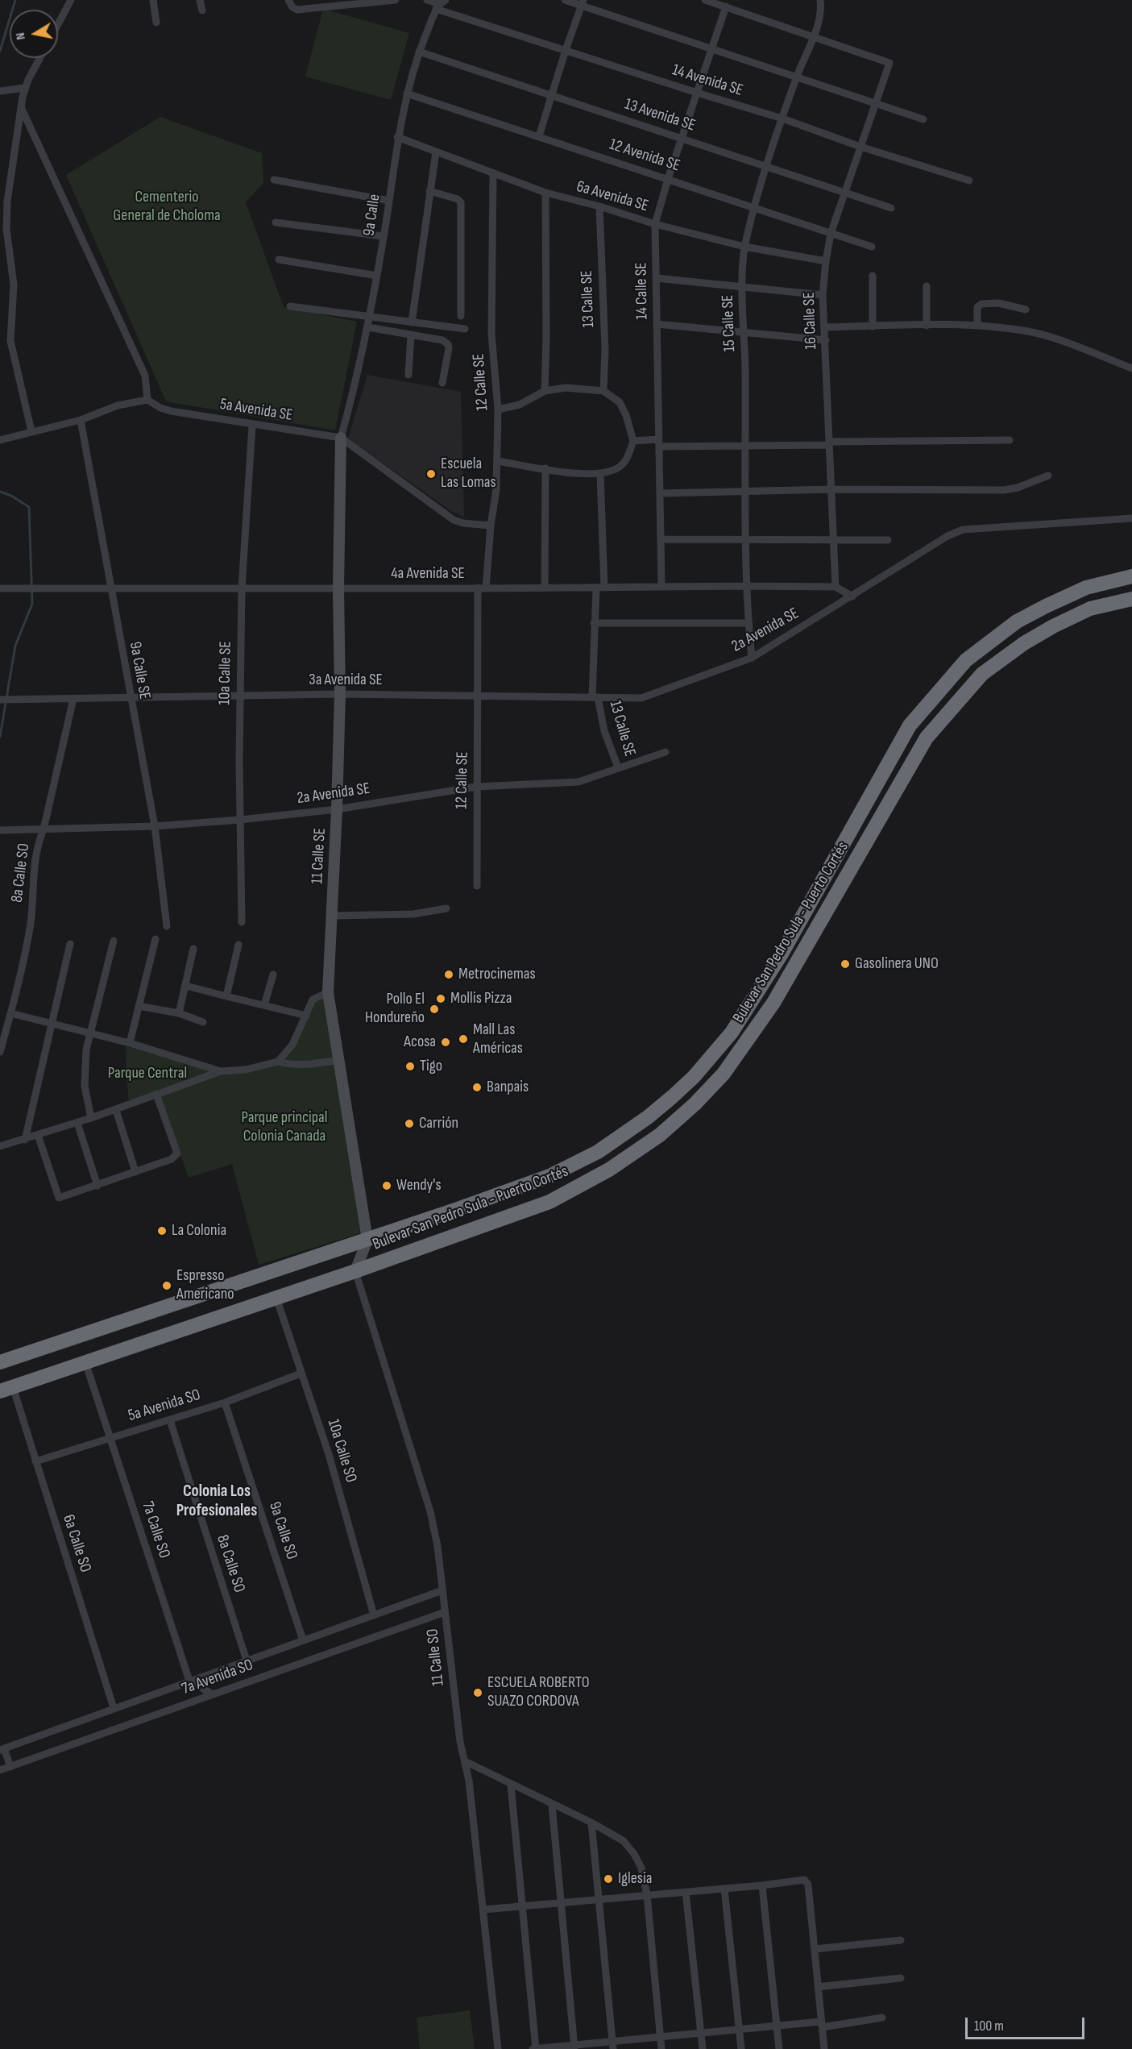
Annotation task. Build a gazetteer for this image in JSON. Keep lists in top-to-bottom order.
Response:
{
  "streets": {
    "highway": ["Bulevar San Pedro Sula - Puerto Cortés"],
    "street": [
      "14 Avenida SE",
      "13 Avenida SE",
      "12 Avenida SE",
      "6a Avenida SE",
      "9a Calle",
      "14 Calle SE",
      "13 Calle SE",
      "16 Calle SE",
      "15 Calle SE",
      "12 Calle SE",
      "5a Avenida SE",
      "4a Avenida SE",
      "2a Avenida SE",
      "9a Calle SE",
      "10a Calle SE",
      "3a Avenida SE",
      "11 Calle SE",
      "8a Calle SO",
      "5a Avenida SO",
      "10a Calle SO",
      "7a Calle SO",
      "9a Calle SO",
      "6a Calle SO",
      "11 Calle SO",
      "7a Avenida SO"
    ]
  },
  "crossings": [
    ["14 Avenida SE", "9a Calle"],
    ["14 Avenida SE", "14 Calle SE"],
    ["14 Avenida SE", "16 Calle SE"],
    ["14 Avenida SE", "15 Calle SE"],
    ["13 Avenida SE", "9a Calle"],
    ["13 Avenida SE", "14 Calle SE"],
    ["13 Avenida SE", "16 Calle SE"],
    ["13 Avenida SE", "15 Calle SE"],
    ["12 Avenida SE", "9a Calle"],
    ["12 Avenida SE", "14 Calle SE"],
    ["12 Avenida SE", "16 Calle SE"],
    ["12 Avenida SE", "15 Calle SE"],
    ["6a Avenida SE", "9a Calle"],
    ["6a Avenida SE", "14 Calle SE"],
    ["6a Avenida SE", "13 Calle SE"],
    ["6a Avenida SE", "16 Calle SE"],
    ["6a Avenida SE", "15 Calle SE"],
    ["6a Avenida SE", "12 Calle SE"],
    ["9a Calle", "5a Avenida SE"],
    ["9a Calle", "11 Calle SE"],
    ["14 Calle SE", "4a Avenida SE"],
    ["13 Calle SE", "4a Avenida SE"],
    ["13 Calle SE", "2a Avenida SE"],
    ["13 Calle SE", "3a Avenida SE"],
    ["16 Calle SE", "15 Calle SE"],
    ["16 Calle SE", "4a Avenida SE"],
    ["15 Calle SE", "4a Avenida SE"],
    ["15 Calle SE", "2a Avenida SE"],
    ["12 Calle SE", "5a Avenida SE"],
    ["12 Calle SE", "4a Avenida SE"],
    ["12 Calle SE", "2a Avenida SE"],
    ["12 Calle SE", "3a Avenida SE"],
    ["5a Avenida SE", "10a Calle SE"],
    ["5a Avenida SE", "11 Calle SE"],
    ["4a Avenida SE", "2a Avenida SE"],
    ["4a Avenida SE", "9a Calle SE"],
    ["4a Avenida SE", "10a Calle SE"],
    ["4a Avenida SE", "11 Calle SE"],
    ["2a Avenida SE", "9a Calle SE"],
    ["2a Avenida SE", "10a Calle SE"],
    ["2a Avenida SE", "3a Avenida SE"],
    ["2a Avenida SE", "11 Calle SE"],
    ["2a Avenida SE", "8a Calle SO"],
    ["9a Calle SE", "3a Avenida SE"],
    ["10a Calle SE", "3a Avenida SE"],
    ["3a Avenida SE", "11 Calle SE"],
    ["3a Avenida SE", "8a Calle SO"],
    ["11 Calle SE", "Bulevar San Pedro Sula - Puerto Cortés"],
    ["8a Calle SO", "5a Avenida SO"],
    ["8a Calle SO", "7a Avenida SO"],
    ["Bulevar San Pedro Sula - Puerto Cortés", "10a Calle SO"],
    ["Bulevar San Pedro Sula - Puerto Cortés", "7a Calle SO"],
    ["Bulevar San Pedro Sula - Puerto Cortés", "6a Calle SO"],
    ["Bulevar San Pedro Sula - Puerto Cortés", "11 Calle SO"],
    ["5a Avenida SO", "10a Calle SO"],
    ["5a Avenida SO", "7a Calle SO"],
    ["5a Avenida SO", "9a Calle SO"],
    ["5a Avenida SO", "6a Calle SO"],
    ["10a Calle SO", "7a Avenida SO"],
    ["7a Calle SO", "7a Avenida SO"],
    ["9a Calle SO", "7a Avenida SO"],
    ["6a Calle SO", "7a Avenida SO"],
    ["11 Calle SO", "7a Avenida SO"]
  ],
  "districts": ["Colonia Los Profesionales"],
  "parks": ["Cementerio General de Choloma", "Parque Central", "Parque principal Colonia Canada"],
  "places": [
    "Escuela Las Lomas",
    "Gasolinera UNO",
    "Metrocinemas",
    "Mollis Pizza",
    "Pollo El Hondureño",
    "Mall Las Américas",
    "Acosa",
    "Tigo",
    "Banpais",
    "Carrión",
    "Wendy's",
    "La Colonia",
    "Espresso Americano",
    "ESCUELA ROBERTO SUAZO CORDOVA",
    "Iglesia"
  ],
  "scale_bar": "100 m",
  "north": "left"
}
